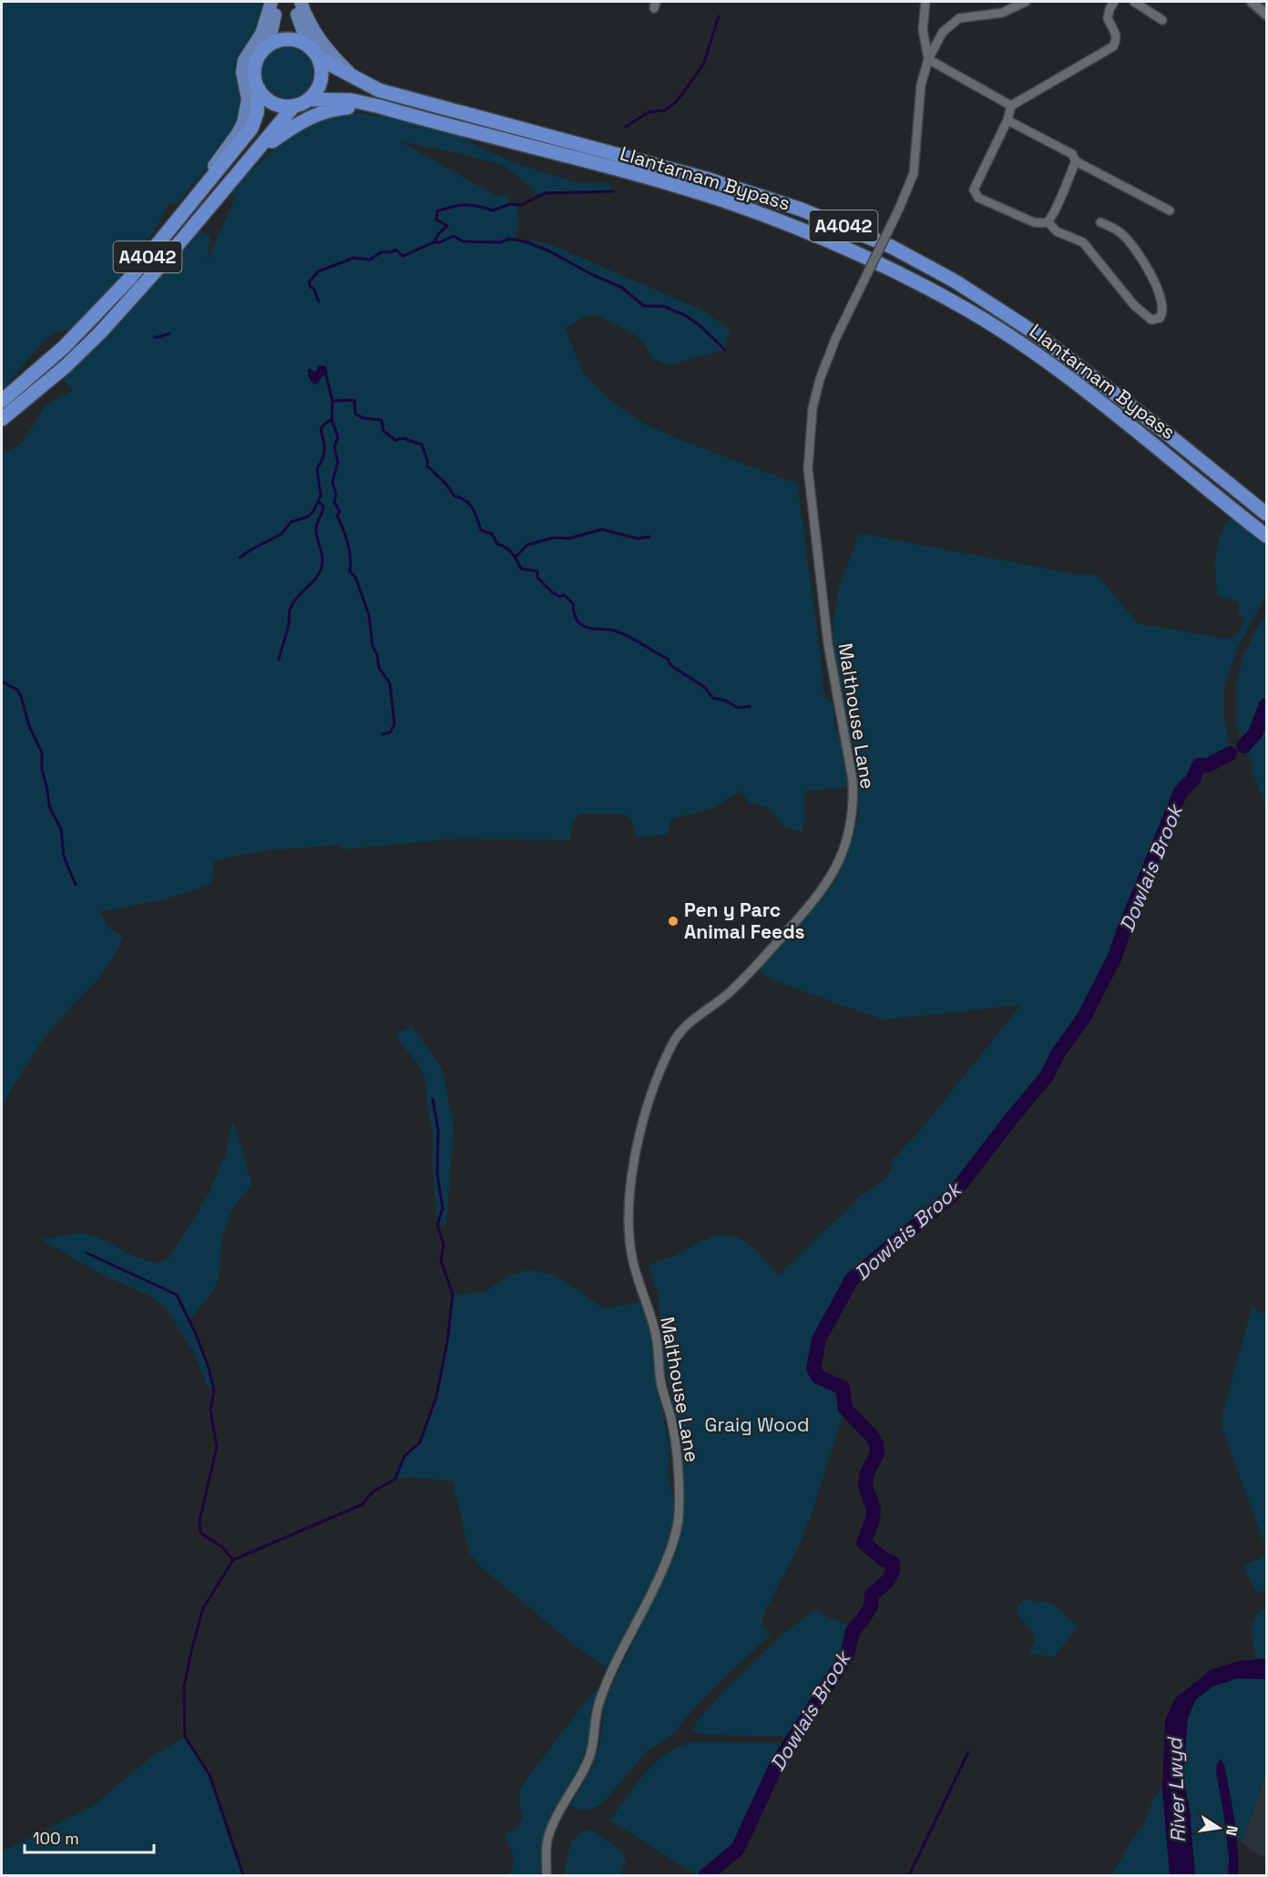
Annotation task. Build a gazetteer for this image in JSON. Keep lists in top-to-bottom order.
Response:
{
  "streets": {
    "highway": ["Llantarnam Bypass", "A4042"],
    "street": ["Malthouse Lane"]
  },
  "crossings": [
    ["Llantarnam Bypass", "A4042"]
  ],
  "water": ["Dowlais Brook", "River Lwyd"],
  "parks": ["Graig Wood"],
  "places": ["Pen y Parc Animal Feeds"],
  "scale_bar": "100 m",
  "north": "right"
}
